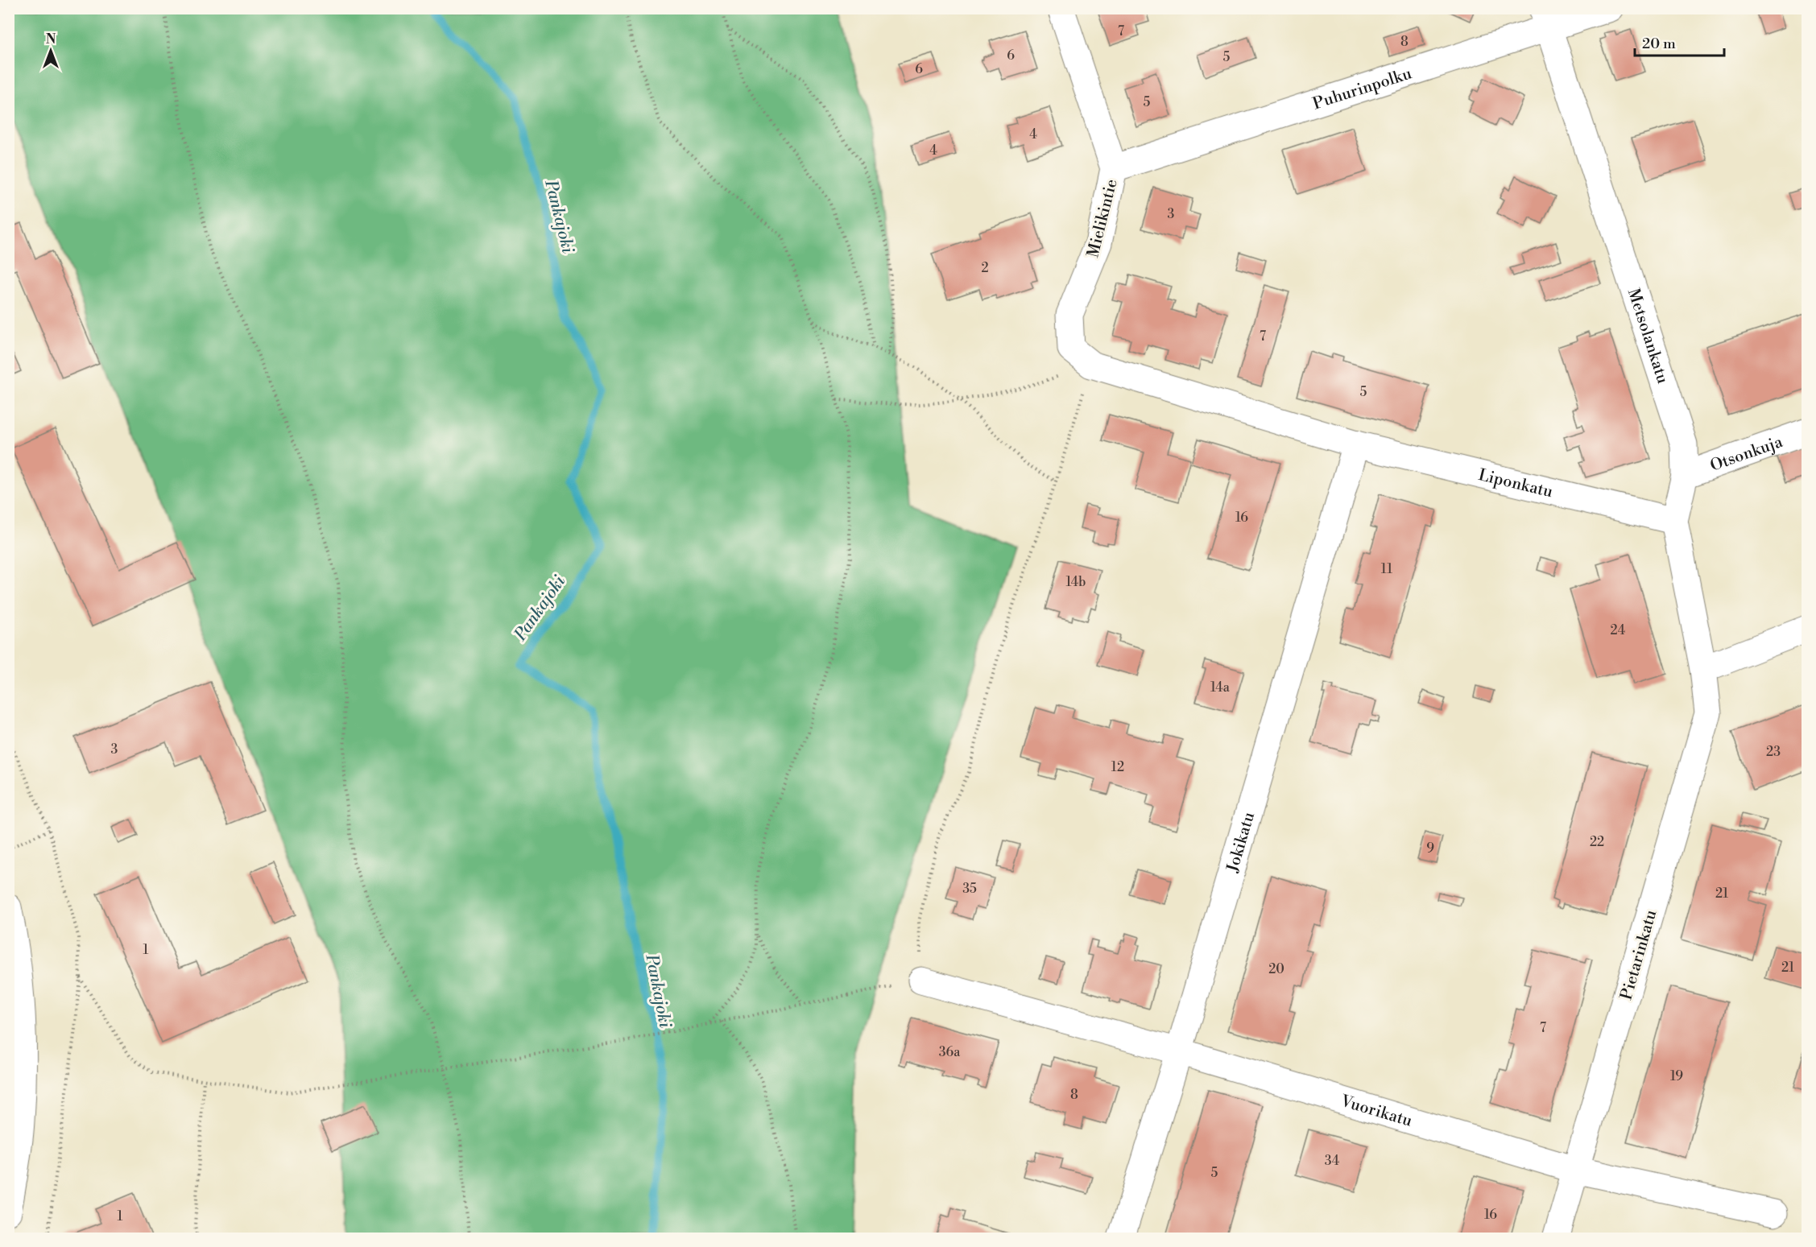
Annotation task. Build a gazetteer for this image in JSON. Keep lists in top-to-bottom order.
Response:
{
  "streets": {
    "street": [
      "Puhurinpolku",
      "Mielikintie",
      "Metsolankatu",
      "Otsonkuja",
      "Liponkatu",
      "Jokikatu",
      "Pietarinkatu",
      "Vuorikatu"
    ]
  },
  "crossings": [
    ["Puhurinpolku", "Mielikintie"],
    ["Puhurinpolku", "Metsolankatu"],
    ["Mielikintie", "Liponkatu"],
    ["Metsolankatu", "Otsonkuja"],
    ["Metsolankatu", "Liponkatu"],
    ["Metsolankatu", "Pietarinkatu"],
    ["Liponkatu", "Jokikatu"],
    ["Jokikatu", "Vuorikatu"],
    ["Pietarinkatu", "Vuorikatu"]
  ],
  "water": ["Pankajoki"],
  "house_numbers": [
    "7",
    "8",
    "6",
    "5",
    "6",
    "5",
    "4",
    "4",
    "3",
    "2",
    "7",
    "5",
    "16",
    "11",
    "14b",
    "24",
    "14a",
    "3",
    "23",
    "12",
    "22",
    "9",
    "35",
    "21",
    "1",
    "21",
    "20",
    "7",
    "36a",
    "19",
    "8",
    "34",
    "5",
    "16",
    "1"
  ],
  "scale_bar": "20 m",
  "north": "top"
}
